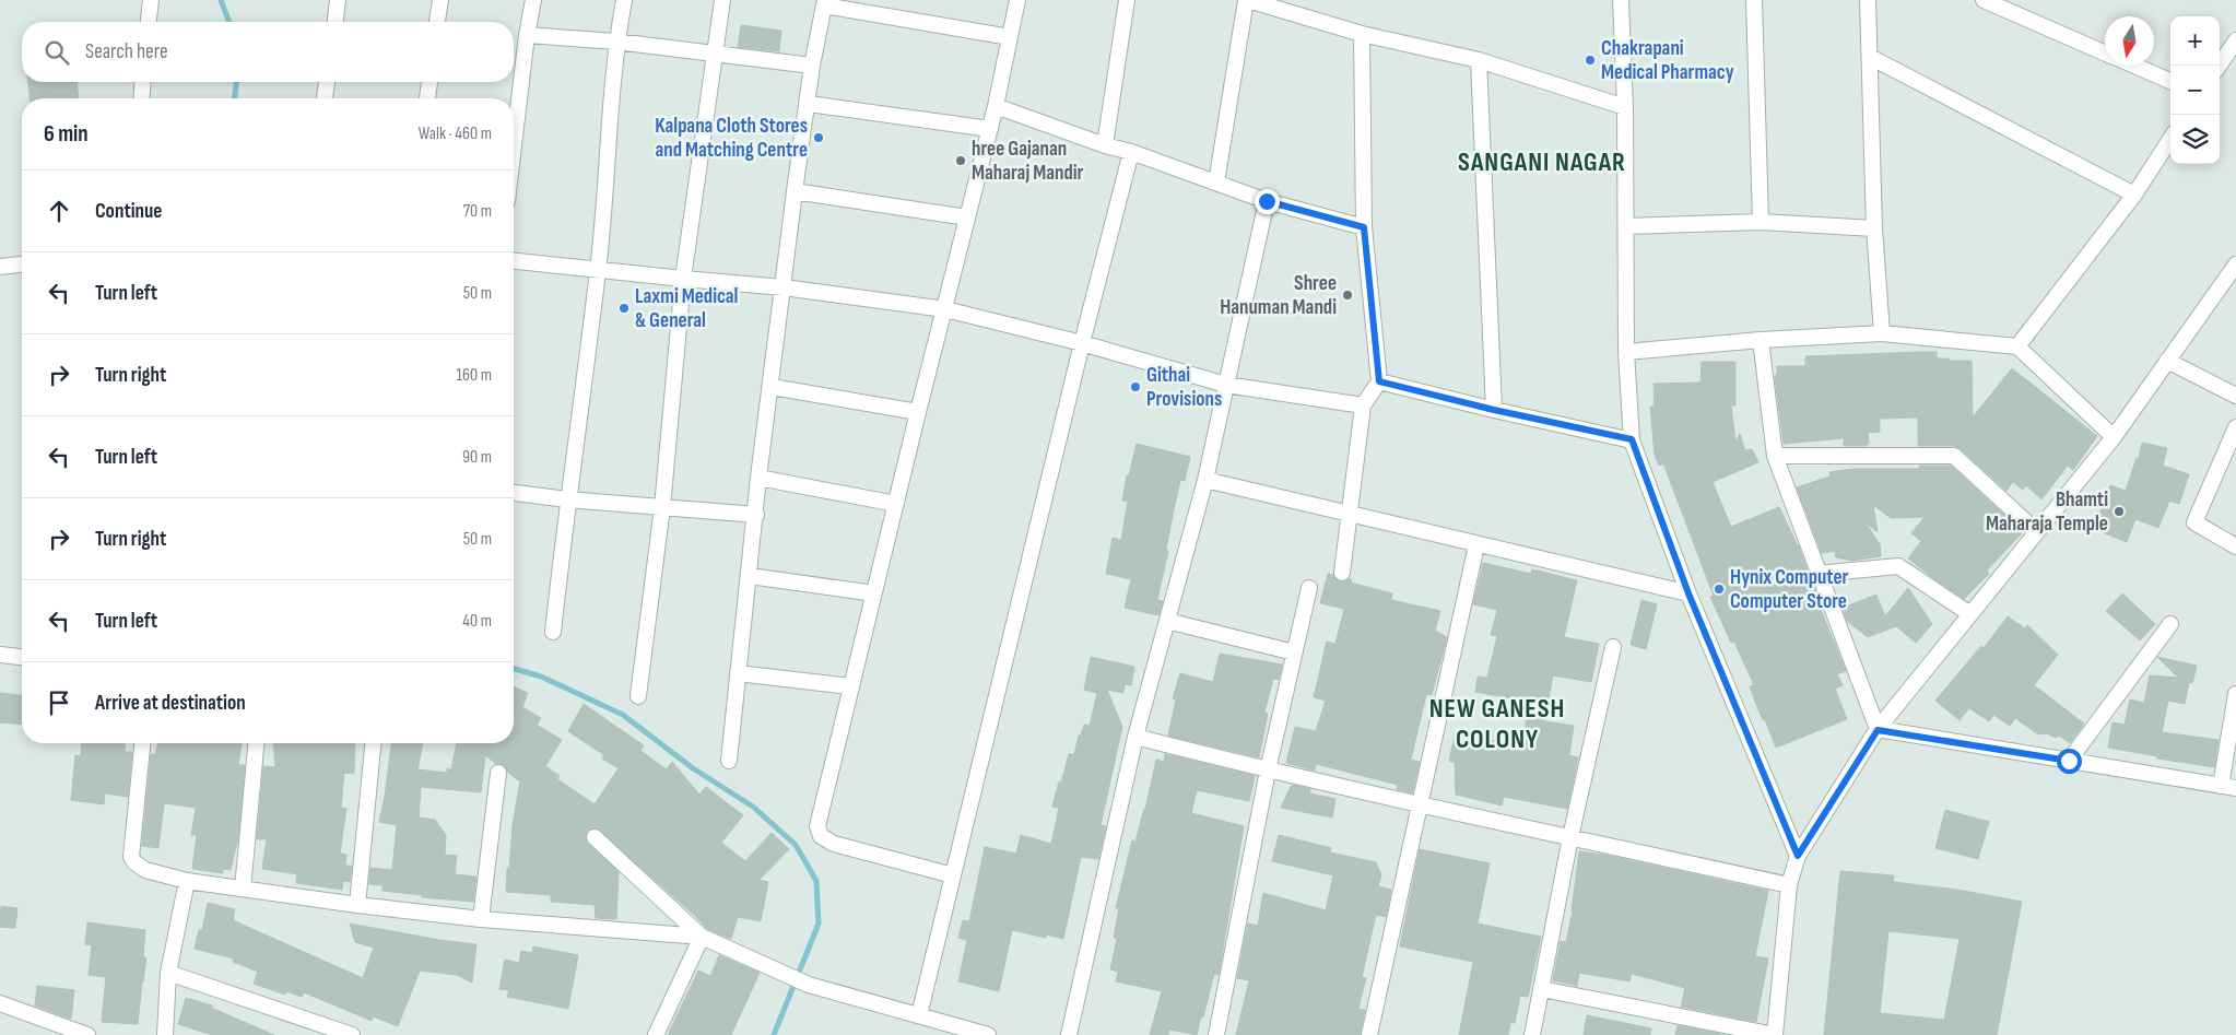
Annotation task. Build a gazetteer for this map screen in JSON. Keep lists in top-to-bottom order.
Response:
{
  "districts": ["SANGANI NAGAR", "NEW GANESH COLONY"],
  "places": [
    "Chakrapani Medical Pharmacy",
    "Kalpana Cloth Stores and Matching Centre",
    "hree Gajanan Maharaj Mandir",
    "Shree Hanuman Mandi",
    "Laxmi Medical & General",
    "Githai Provisions",
    "Bhamti Maharaja Temple",
    "Hynix Computer Computer Store"
  ],
  "north": "bottom",
  "page": {
    "map_buttons": ["+", "−"],
    "search": "Search here",
    "heading": ["6 min", "Walk · 460 m"],
    "list": [
      ["Continue", "70 m"],
      ["Turn left", "50 m"],
      ["Turn right", "160 m"],
      ["Turn left", "90 m"],
      ["Turn right", "50 m"],
      ["Turn left", "40 m"],
      "Arrive at destination"
    ]
  }
}
